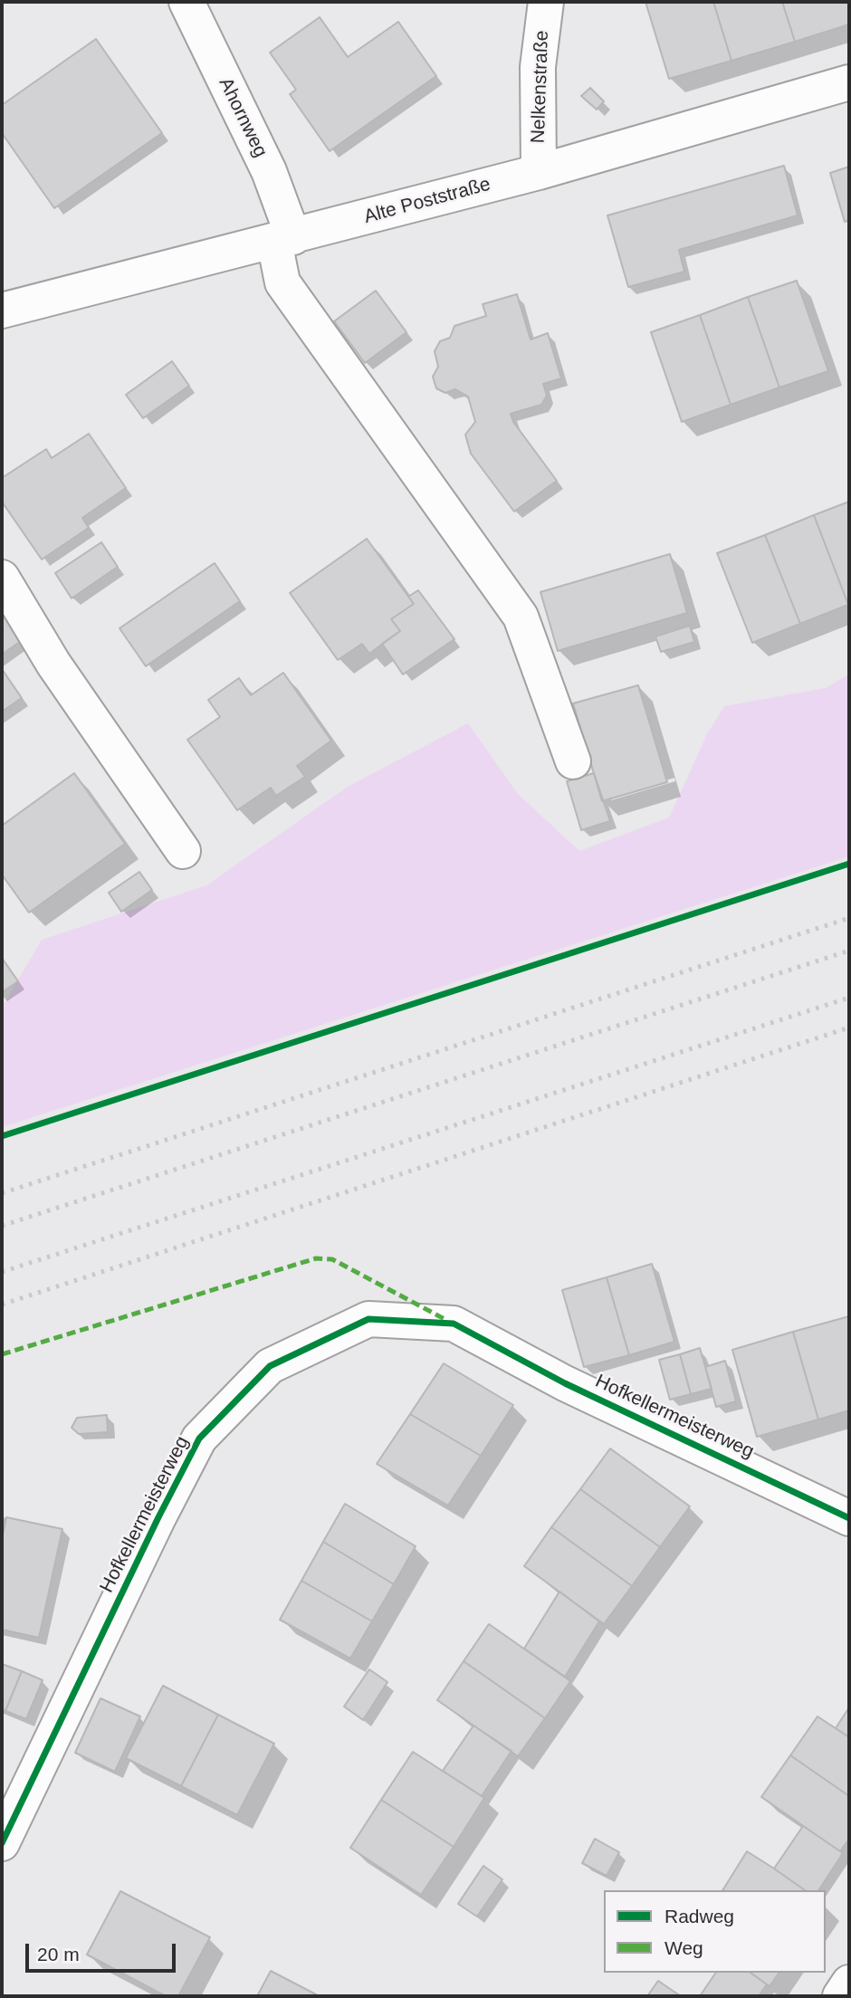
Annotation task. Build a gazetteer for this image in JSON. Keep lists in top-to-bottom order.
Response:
{
  "streets": {
    "street": [
      "Nelkenstraße",
      "Ahornweg",
      "Alte Poststraße",
      "Hofkellermeisterweg"
    ]
  },
  "crossings": [
    ["Nelkenstraße", "Alte Poststraße"],
    ["Ahornweg", "Alte Poststraße"]
  ],
  "legend": ["Radweg", "Weg"],
  "scale_bar": "20 m"
}
